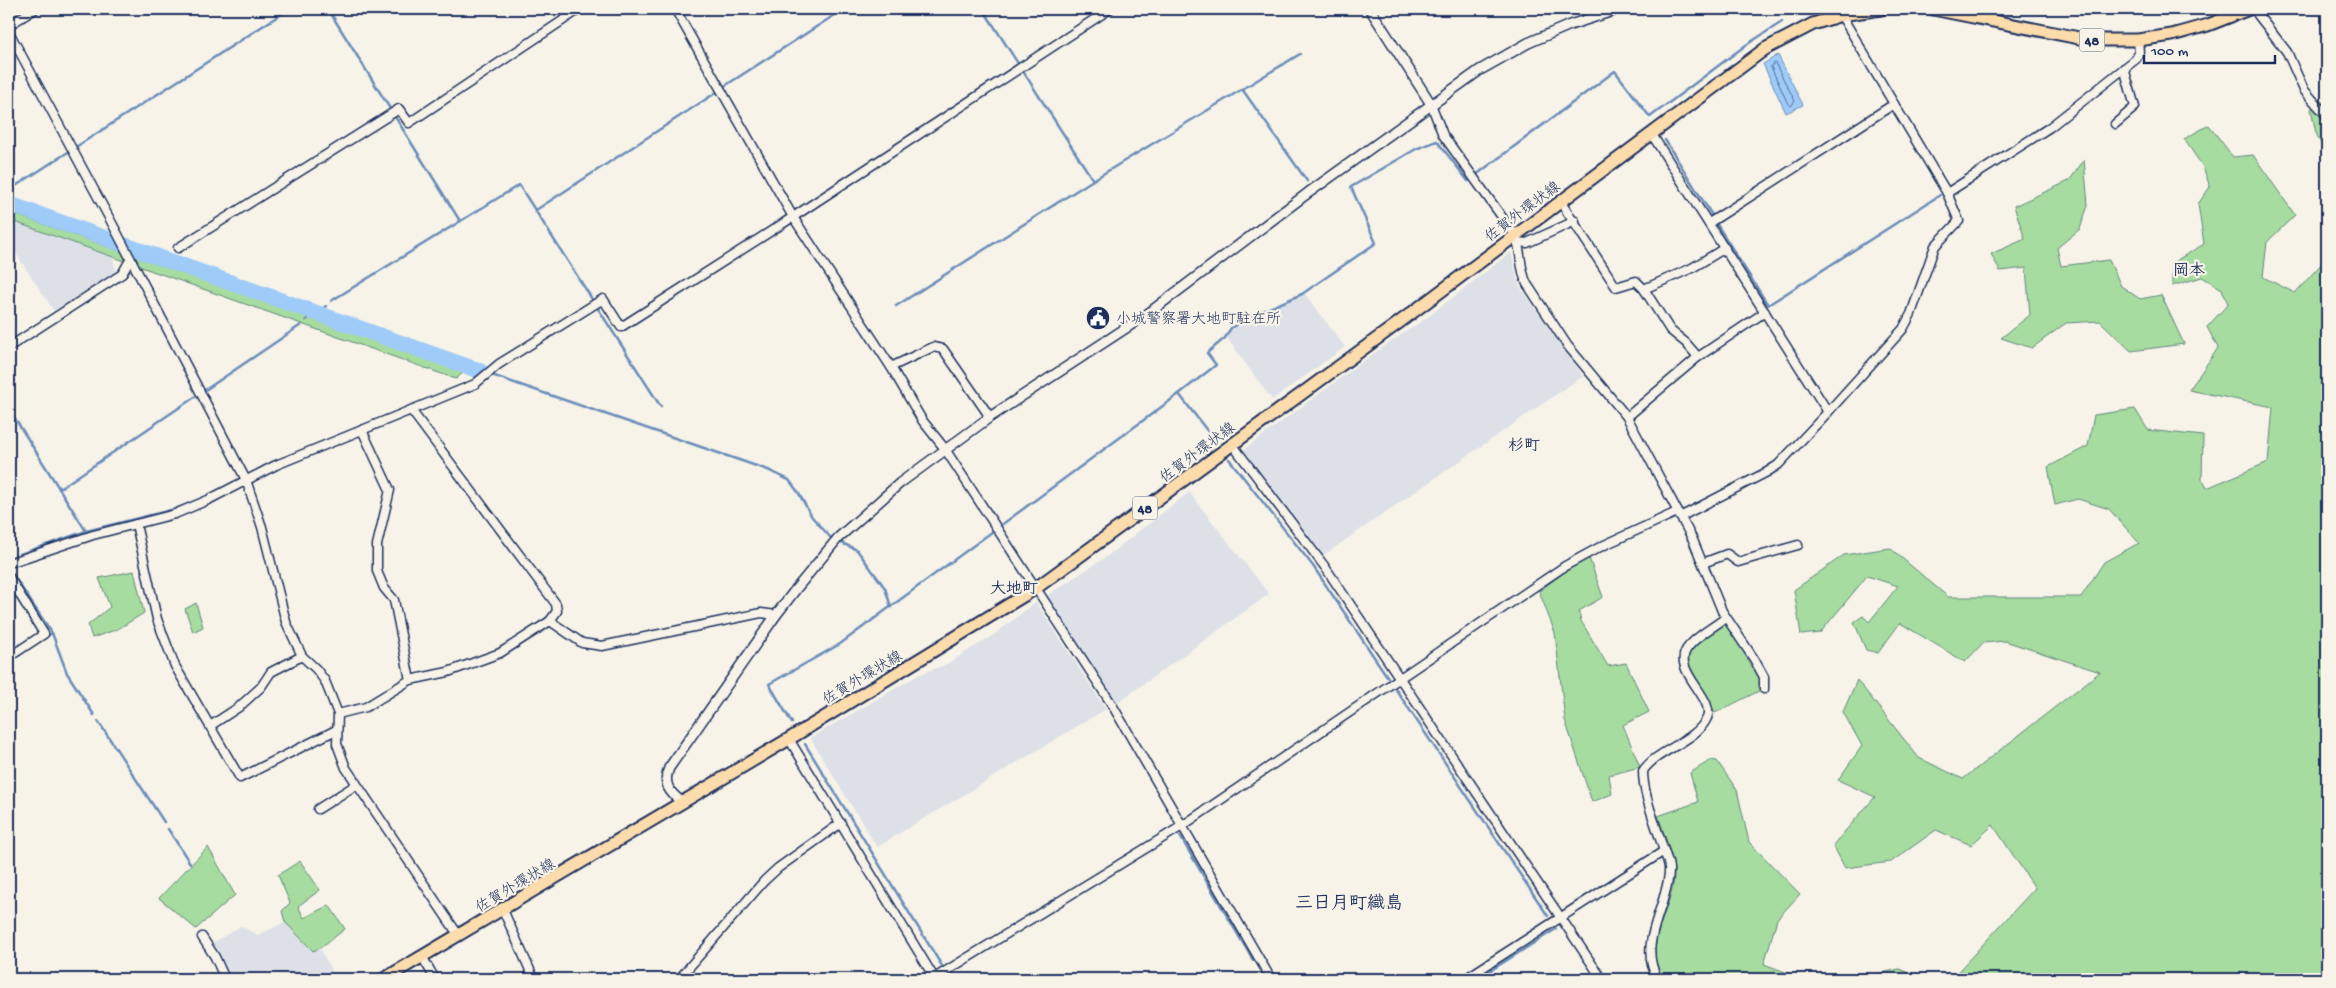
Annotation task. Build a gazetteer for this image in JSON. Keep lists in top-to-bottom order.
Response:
{
  "streets": {
    "main road": ["48", "佐賀外環状線"]
  },
  "districts": [
    "岡本",
    "杉町",
    "大地町",
    "三日月町織島"
  ],
  "places": {
    "public building": ["小城警察署大地町駐在所"]
  },
  "scale_bar": "100 m"
}
